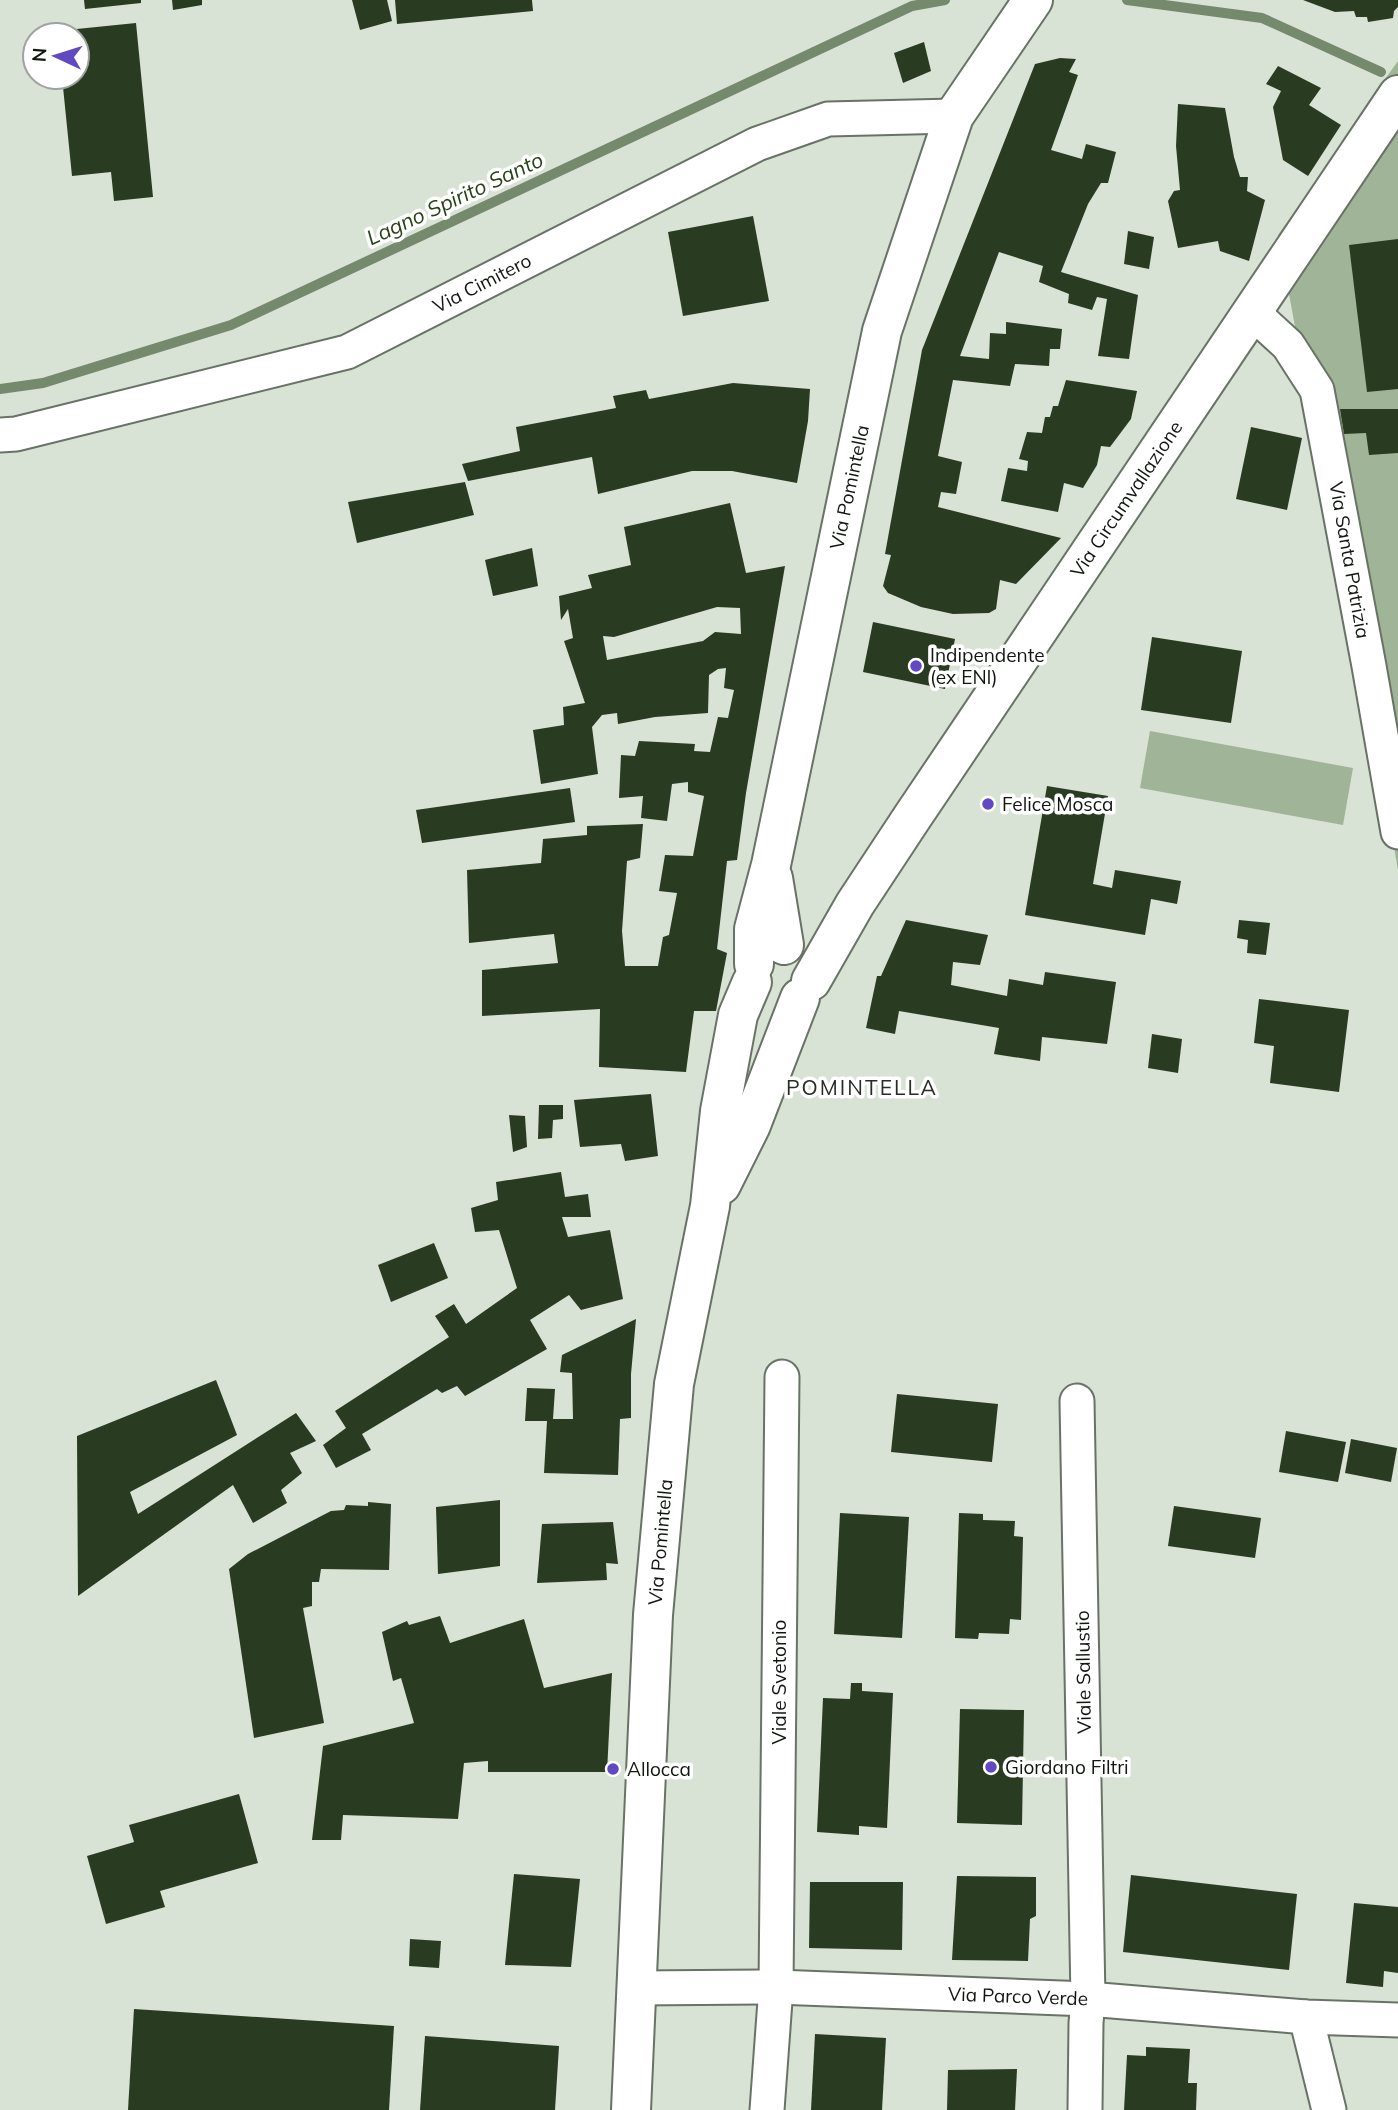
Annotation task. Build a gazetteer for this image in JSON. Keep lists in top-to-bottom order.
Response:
{
  "streets": {
    "main road": ["Via Pomintella", "Via Circumvallazione"],
    "street": [
      "Via Cimitero",
      "Via Santa Patrizia",
      "Viale Sallustio",
      "Viale Svetonio",
      "Via Parco Verde"
    ]
  },
  "crossings": [
    ["Via Cimitero", "Via Pomintella"],
    ["Via Pomintella", "Via Circumvallazione"],
    ["Via Pomintella", "Via Parco Verde"],
    ["Via Circumvallazione", "Via Santa Patrizia"],
    ["Viale Sallustio", "Via Parco Verde"],
    ["Viale Svetonio", "Via Parco Verde"]
  ],
  "districts": ["POMINTELLA"],
  "water": ["Lagno Spirito Santo"],
  "places": [
    "Indipendente (ex ENI)",
    "Felice Mosca",
    "Giordano Filtri",
    "Allocca"
  ],
  "north": "left"
}
